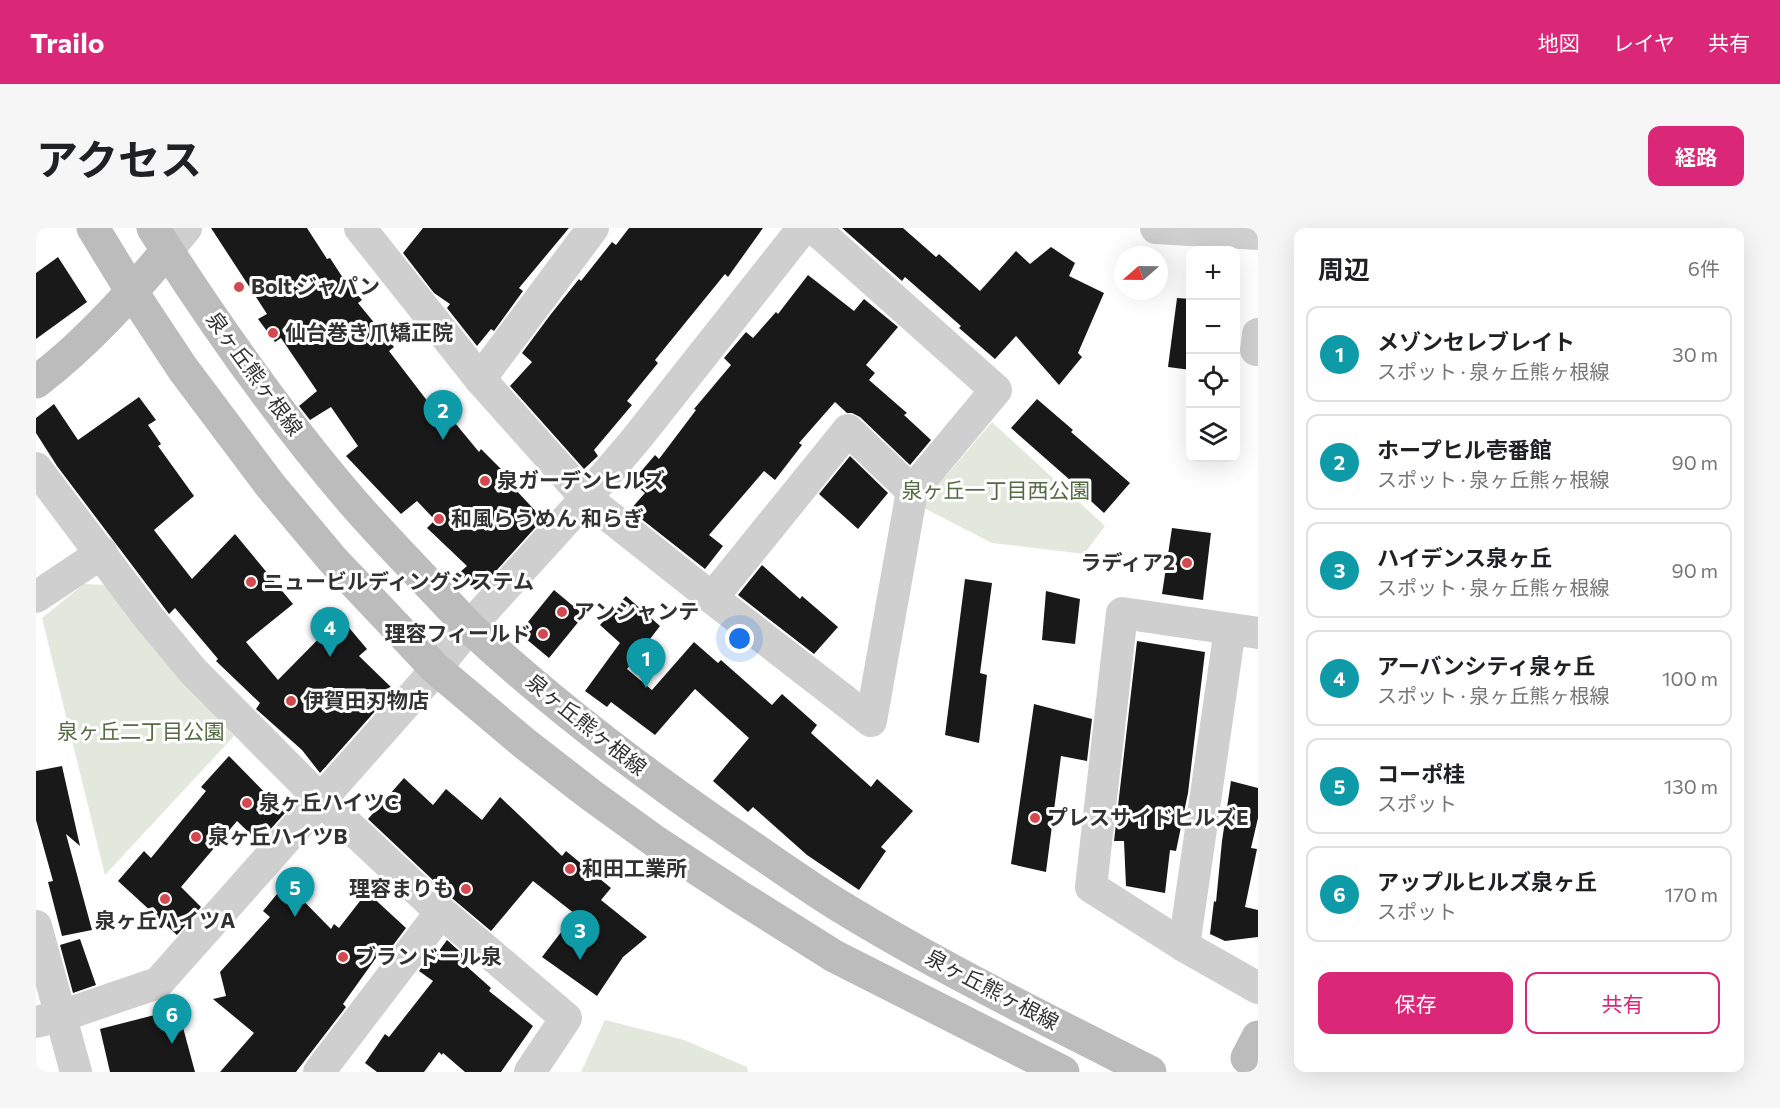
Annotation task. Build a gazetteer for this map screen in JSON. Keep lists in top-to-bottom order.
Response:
{
  "streets": {
    "main road": ["泉ヶ丘熊ヶ根線"]
  },
  "parks": ["泉ヶ丘一丁目西公園", "泉ヶ丘二丁目公園"],
  "places": [
    "Bolt ジャパン",
    "仙台巻き爪矯正院",
    "泉ガーデンヒルズ",
    "和風らうめん 和らぎ",
    "ラディア2",
    "ニュービルディングシステム",
    "アンシャンテ",
    "理容フィールド",
    "伊賀田刃物店",
    "泉ヶ丘ハイツC",
    "プレスサイドヒルズE",
    "泉ヶ丘ハイツB",
    "和田工業所",
    "理容まりも",
    "泉ヶ丘ハイツA",
    "ブランドール泉"
  ],
  "north": "left",
  "page": {
    "header": "Trailo",
    "nav": ["地図", "レイヤ", "共有"],
    "title": "アクセス",
    "buttons": [
      "経路",
      ["保存", "共有"]
    ],
    "heading": ["周辺", "6件"],
    "map_buttons": ["+", "−"],
    "list": [
      {
        "mark": "1",
        "name": "メゾンセレブレイト",
        "note": "スポット · 泉ヶ丘熊ヶ根線",
        "value": "30 m"
      },
      {
        "mark": "2",
        "name": "ホープヒル壱番館",
        "note": "スポット · 泉ヶ丘熊ヶ根線",
        "value": "90 m"
      },
      {
        "mark": "3",
        "name": "ハイデンス泉ヶ丘",
        "note": "スポット · 泉ヶ丘熊ヶ根線",
        "value": "90 m"
      },
      {
        "mark": "4",
        "name": "アーバンシティ泉ヶ丘",
        "note": "スポット · 泉ヶ丘熊ヶ根線",
        "value": "100 m"
      },
      {
        "mark": "5",
        "name": "コーポ桂",
        "note": "スポット",
        "value": "130 m"
      },
      {
        "mark": "6",
        "name": "アップルヒルズ泉ヶ丘",
        "note": "スポット",
        "value": "170 m"
      }
    ],
    "pins": [
      "2",
      "4",
      "1",
      "5",
      "3",
      "6"
    ]
  }
}
